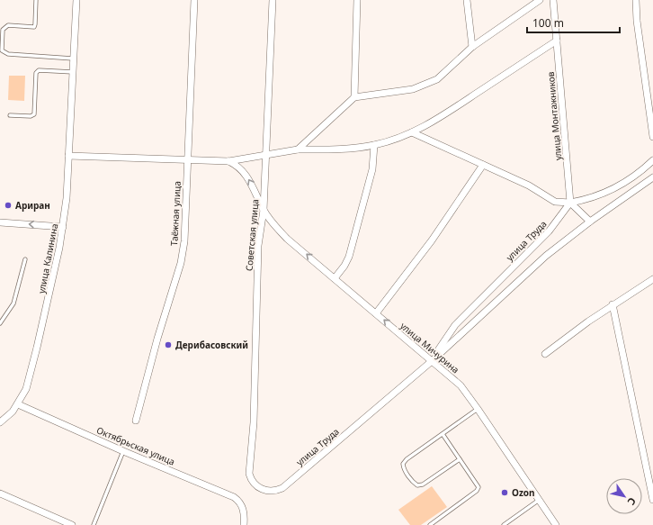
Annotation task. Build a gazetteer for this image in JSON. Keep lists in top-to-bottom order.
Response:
{
  "streets": {
    "street": [
      "улица Монтажников",
      "Таёжная улица",
      "Советская улица",
      "улица Труда",
      "улица Калинина",
      "улица Мичурина",
      "Октябрьская улица"
    ]
  },
  "crossings": [
    ["улица Монтажников", "улица Труда"],
    ["Советская улица", "улица Труда"],
    ["Советская улица", "улица Мичурина"],
    ["улица Труда", "улица Мичурина"],
    ["улица Калинина", "Октябрьская улица"]
  ],
  "one_way": ["улица Мичурина"],
  "places": ["Ариран", "Дерибасовский", "Ozon"],
  "scale_bar": "100 m",
  "north": "bottom right"
}
